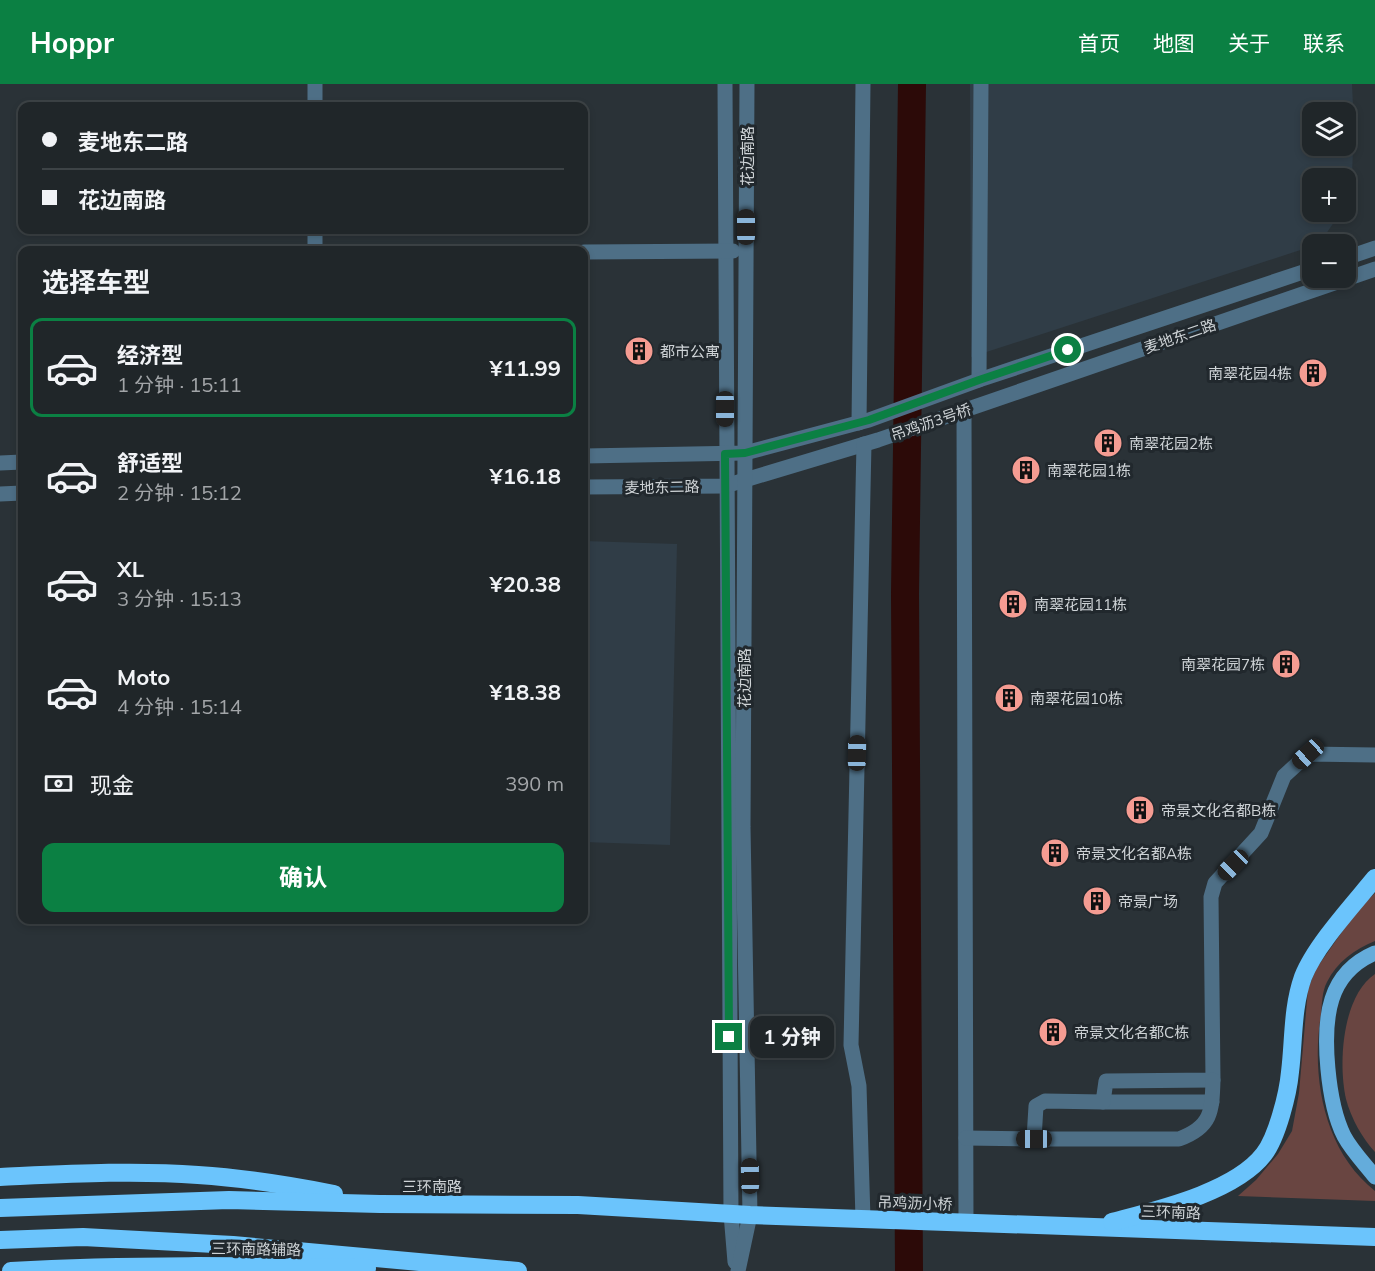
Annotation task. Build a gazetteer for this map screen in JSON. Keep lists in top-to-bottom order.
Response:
{
  "streets": {
    "highway": ["三环南路", "吊鸡沥小桥", "三环南路辅路"],
    "street": ["花边南路", "麦地东二路", "吊鸡沥3号桥"]
  },
  "crossings": [
    ["花边南路", "麦地东二路"],
    ["花边南路", "三环南路"],
    ["麦地东二路", "吊鸡沥3号桥"],
    ["三环南路", "吊鸡沥小桥"]
  ],
  "places": {
    "building": [
      "都市公寓",
      "南翠花园4栋",
      "南翠花园2栋",
      "南翠花园1栋",
      "南翠花园11栋",
      "南翠花园7栋",
      "南翠花园10栋",
      "帝景文化名都B栋",
      "帝景文化名都A栋",
      "帝景广场",
      "帝景文化名都C栋"
    ]
  },
  "page": {
    "header": "Hoppr",
    "nav": [
      "首页",
      "地图",
      "关于",
      "联系"
    ],
    "map_buttons": ["+", "−"],
    "banner": ["麦地东二路", "花边南路"],
    "heading": "选择车型",
    "list": [
      {
        "name": "经济型",
        "note": "1 分钟 · 15:11",
        "value": "¥11.99"
      },
      {
        "name": "舒适型",
        "note": "2 分钟 · 15:12",
        "value": "¥16.18"
      },
      {
        "name": "XL",
        "note": "3 分钟 · 15:13",
        "value": "¥20.38"
      },
      {
        "name": "Moto",
        "note": "4 分钟 · 15:14",
        "value": "¥18.38"
      }
    ],
    "pay": ["现金", "390 m"],
    "buttons": "确认",
    "bubble": "1 分钟"
  }
}
